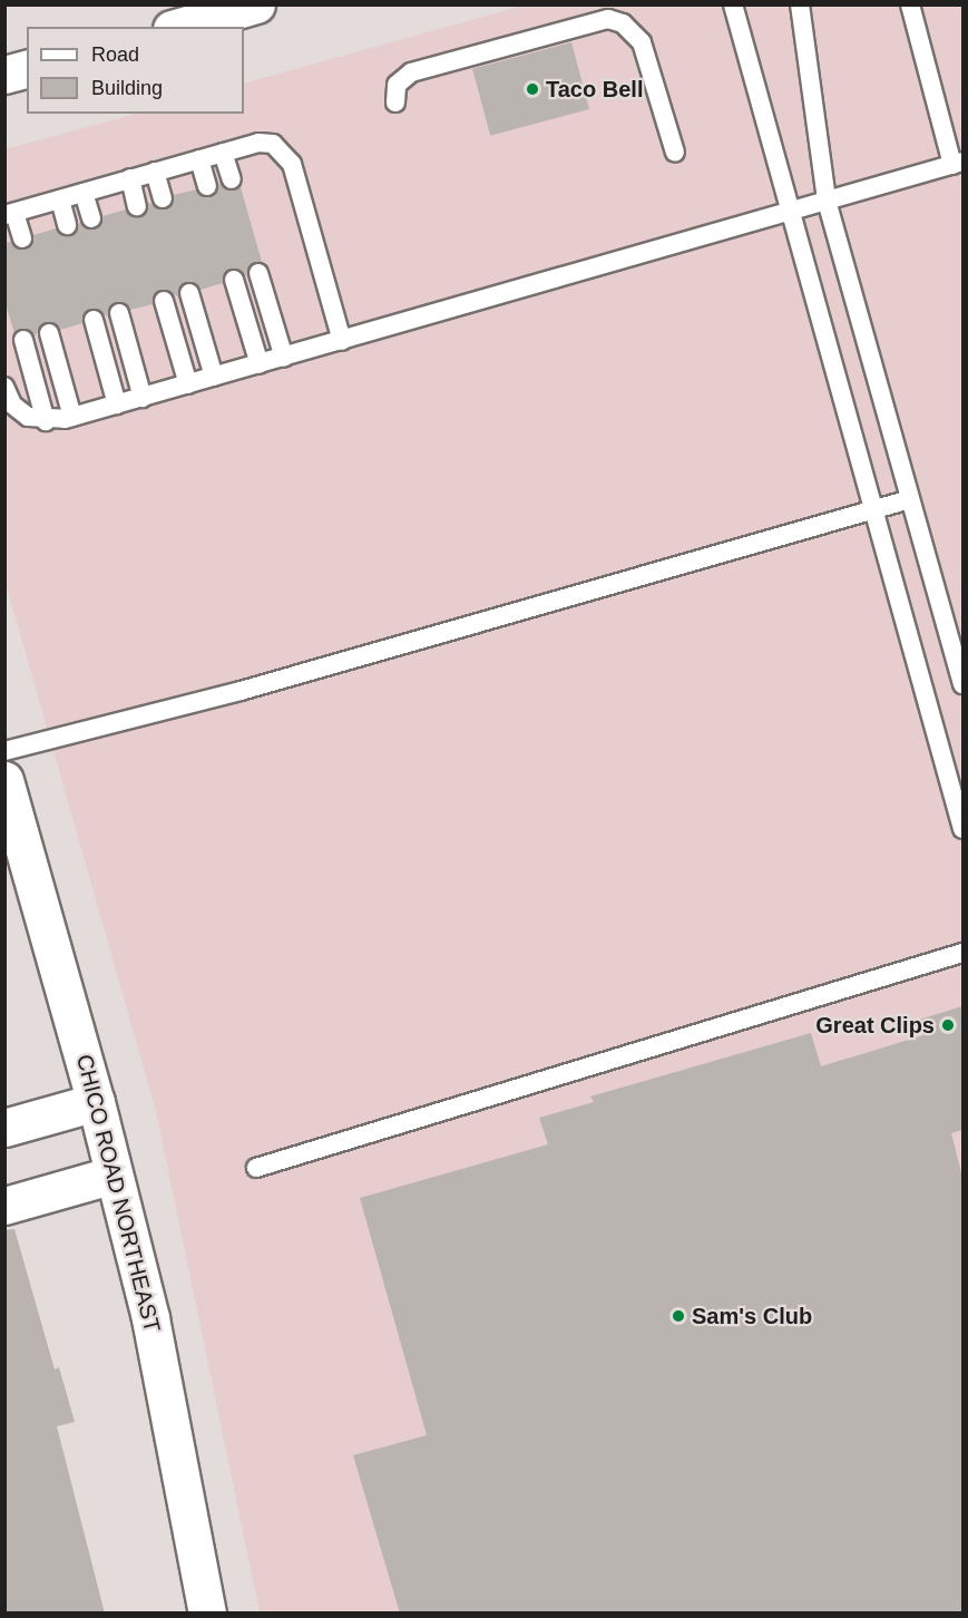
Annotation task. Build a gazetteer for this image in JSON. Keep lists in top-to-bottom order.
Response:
{
  "streets": {
    "street": ["CHICO ROAD NORTHEAST"]
  },
  "places": ["Taco Bell", "Great Clips", "Sam's Club"],
  "legend": ["Road", "Building"]
}
